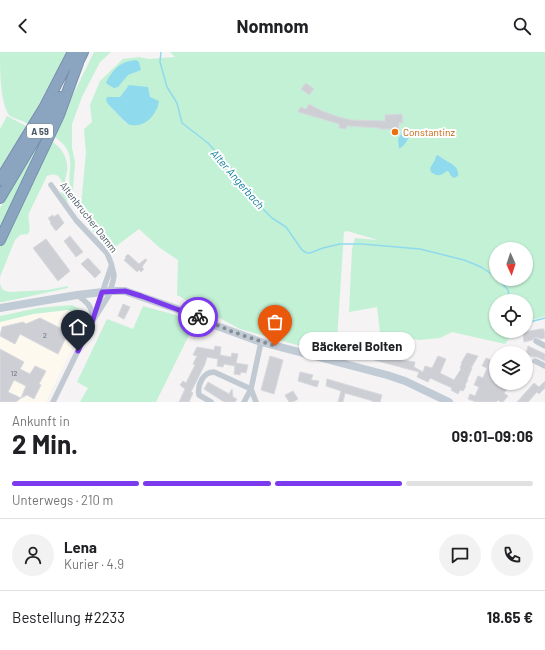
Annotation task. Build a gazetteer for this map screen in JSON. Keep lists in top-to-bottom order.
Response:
{
  "streets": {
    "highway": ["A 59"],
    "street": ["Altenbrucher Damm"]
  },
  "water": ["Alter Angerbach"],
  "places": ["Constantinz", "Bäckerei Bolten"],
  "house_numbers": ["2", "12"],
  "north": "bottom",
  "page": {
    "header": "Nomnom",
    "bubble": "Bäckerei Bolten",
    "heading": ["2 Min.", "Ankunft in", "09:01–09:06"],
    "panel": [
      "Lena",
      "Kurier · 4.9",
      "Bestellung #2233",
      "18.65 €"
    ],
    "bar": "Unterwegs · 210 m"
  }
}
